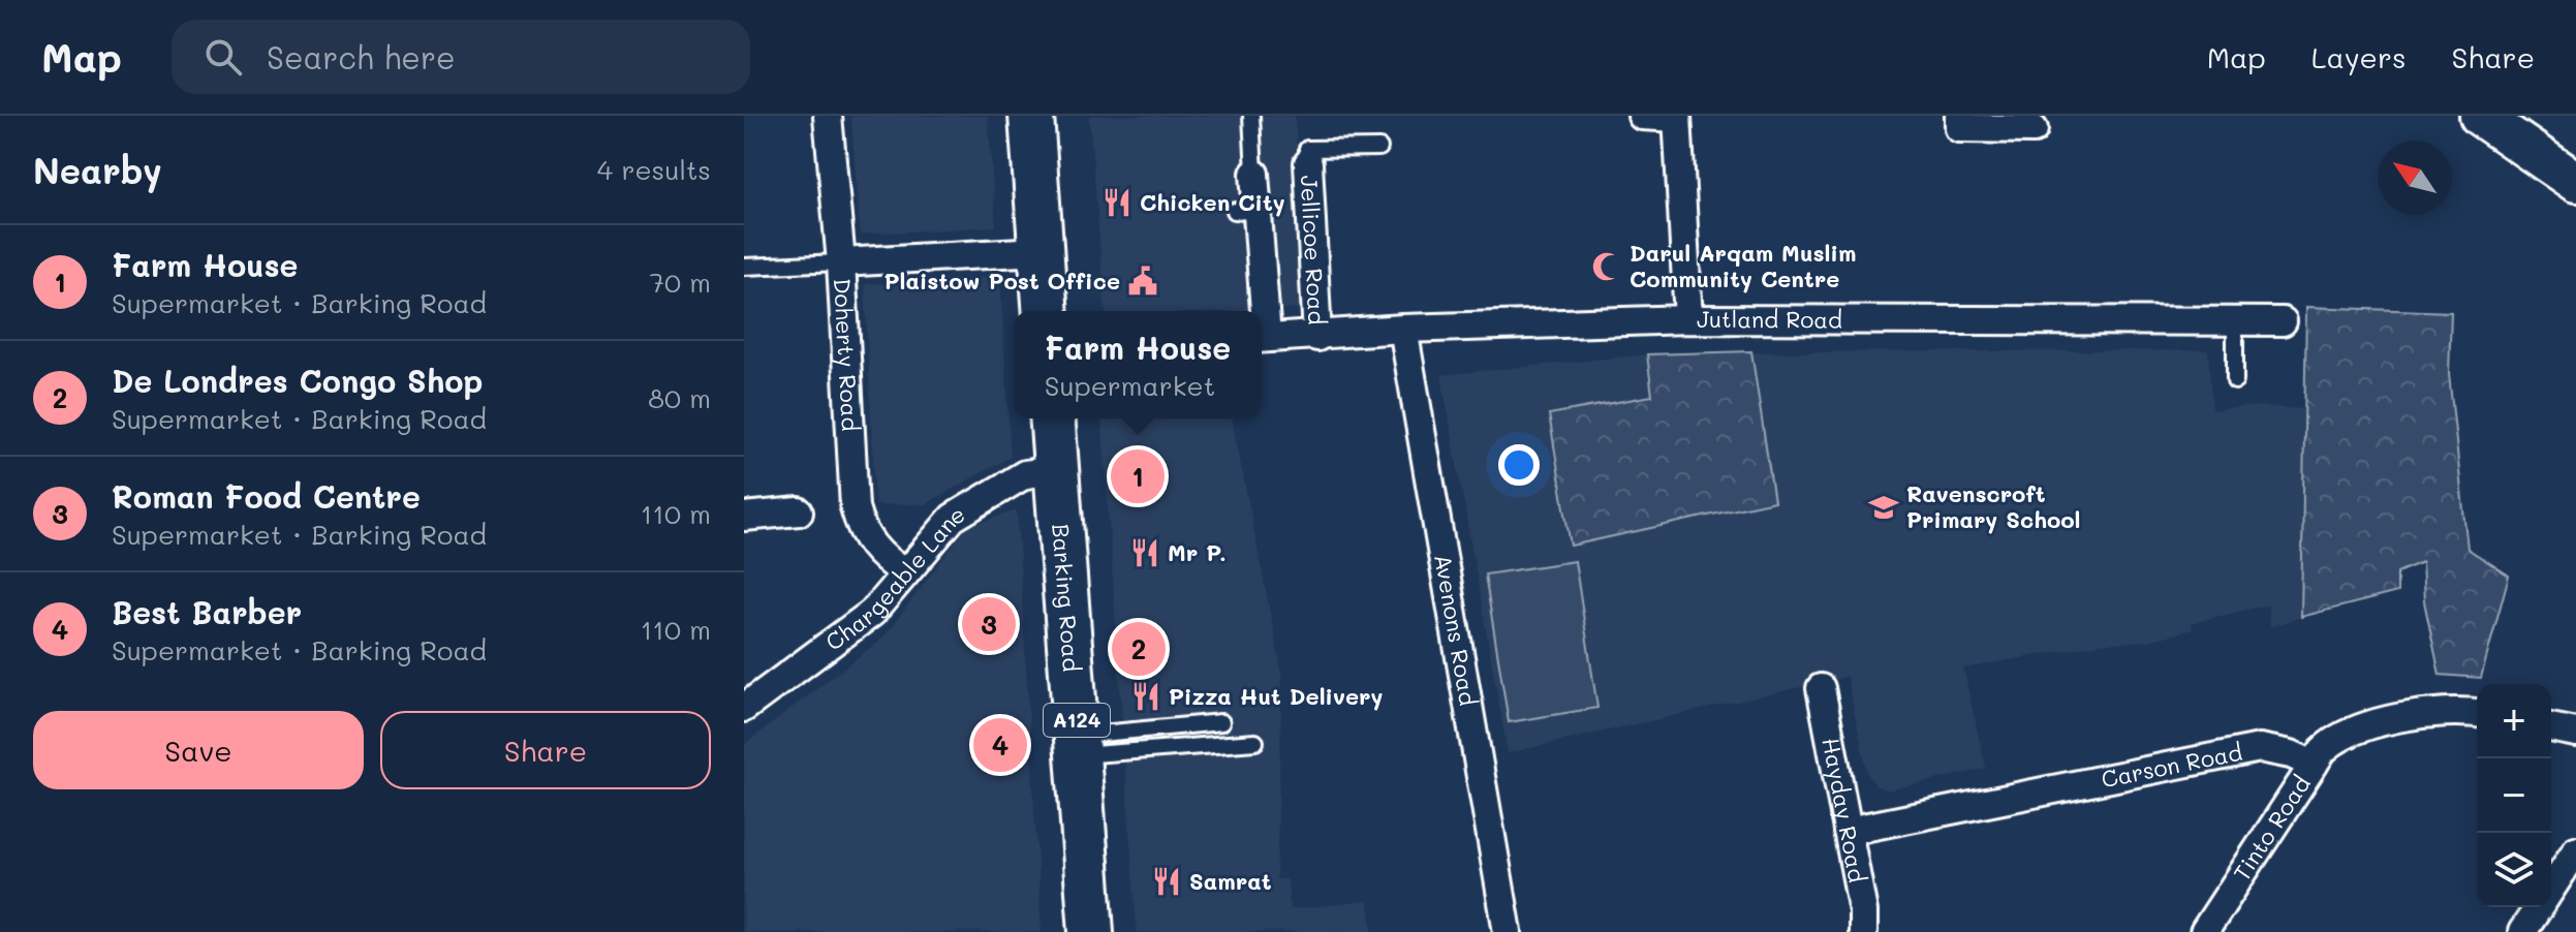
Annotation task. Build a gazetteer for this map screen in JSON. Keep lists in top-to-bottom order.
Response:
{
  "streets": {
    "main road": ["Barking Road", "A124"],
    "street": [
      "Jellicoe Road",
      "Jutland Road",
      "Doherty Road",
      "Chargeable Lane",
      "Avenons Road",
      "Carson Road",
      "Hayday Road",
      "Tinto Road"
    ]
  },
  "crossings": [
    ["Jellicoe Road", "Jutland Road"],
    ["Jutland Road", "Avenons Road"],
    ["Doherty Road", "Chargeable Lane"],
    ["Chargeable Lane", "Barking Road"],
    ["Carson Road", "Hayday Road"],
    ["Carson Road", "Tinto Road"]
  ],
  "places": {
    "restaurant": [
      "Chicken City",
      "Mr P.",
      "Pizza Hut Delivery",
      "Samrat"
    ],
    "mosque": ["Darul Arqam Muslim Community Centre"],
    "public building": ["Plaistow Post Office"],
    "school or university": ["Ravenscroft Primary School"]
  },
  "north": "top left",
  "page": {
    "header": "Map",
    "search": "Search here",
    "nav": ["Map", "Layers", "Share"],
    "heading": ["Nearby", "4 results"],
    "list": [
      {
        "mark": "1",
        "name": "Farm House",
        "note": "Supermarket · Barking Road",
        "value": "70 m"
      },
      {
        "mark": "2",
        "name": "De Londres Congo Shop",
        "note": "Supermarket · Barking Road",
        "value": "80 m"
      },
      {
        "mark": "3",
        "name": "Roman Food Centre",
        "note": "Supermarket · Barking Road",
        "value": "110 m"
      },
      {
        "mark": "4",
        "name": "Best Barber",
        "note": "Supermarket · Barking Road",
        "value": "110 m"
      }
    ],
    "popup": ["Farm House", "Supermarket"],
    "pins": [
      "1",
      "3",
      "2",
      "4"
    ],
    "map_buttons": ["+", "−"],
    "buttons": ["Save", "Share"]
  }
}
